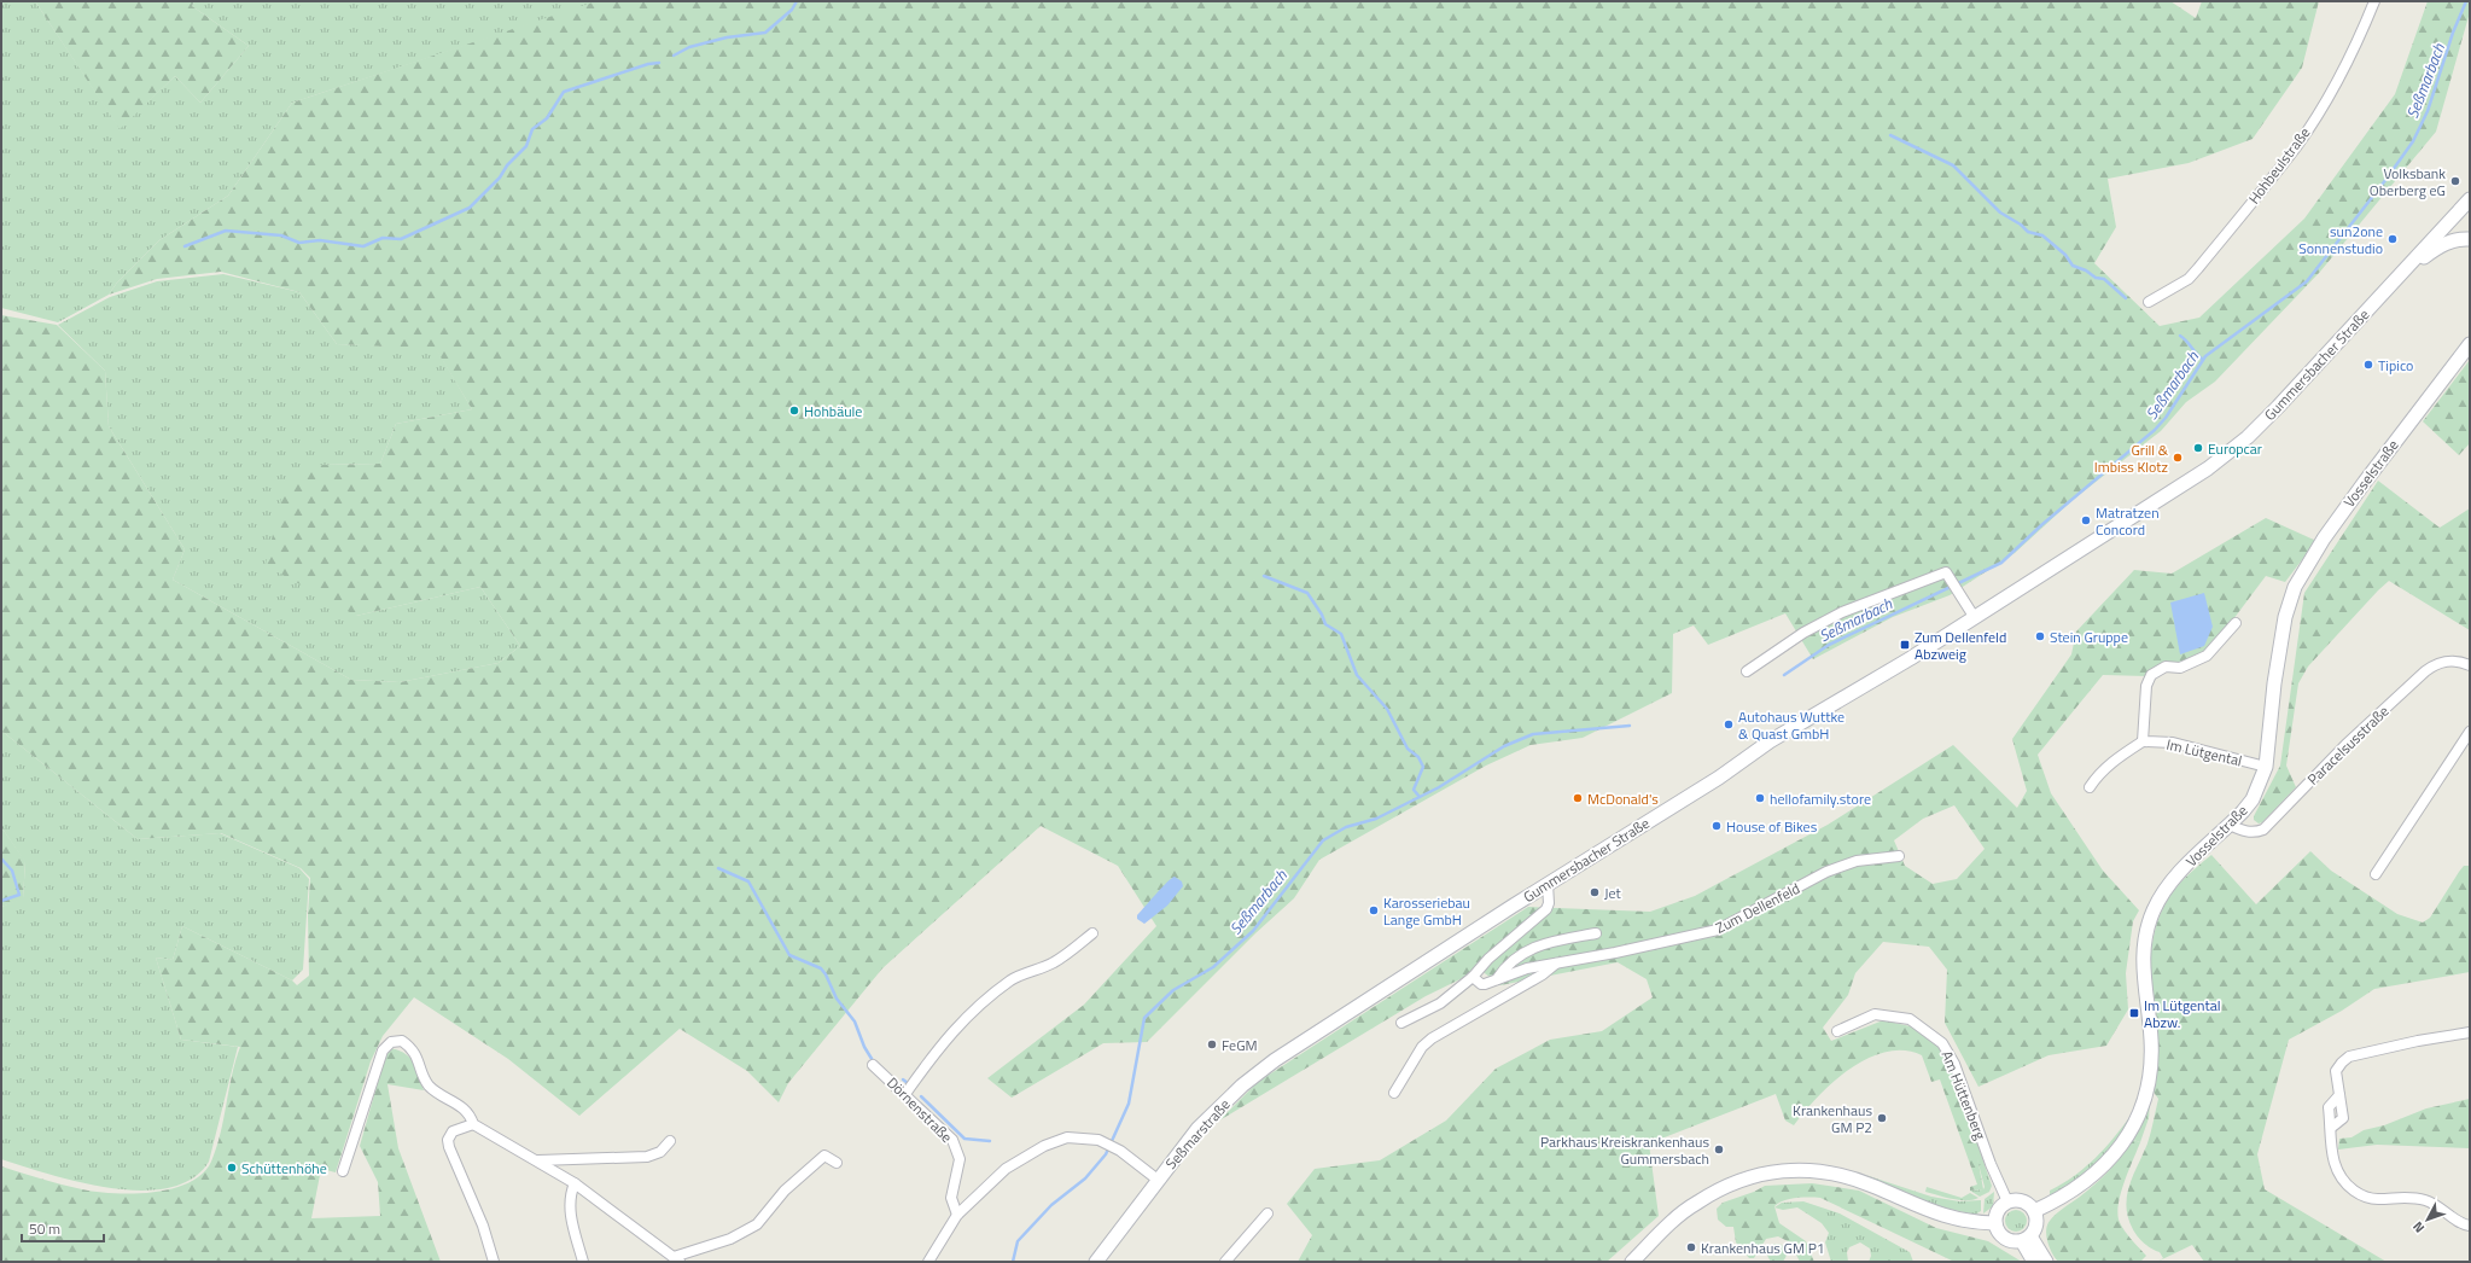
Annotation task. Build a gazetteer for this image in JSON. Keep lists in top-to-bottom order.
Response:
{
  "streets": {
    "main road": ["Gummersbacher Straße", "Vosselstraße", "Seßmarstraße"],
    "street": [
      "Hohbeulstraße",
      "Paracelsusstraße",
      "Im Lütgental",
      "Zum Dellenfeld",
      "Am Hüttenberg",
      "Dörnenstraße"
    ]
  },
  "crossings": [
    ["Gummersbacher Straße", "Seßmarstraße"],
    ["Vosselstraße", "Paracelsusstraße"],
    ["Vosselstraße", "Im Lütgental"],
    ["Vosselstraße", "Am Hüttenberg"]
  ],
  "water": ["Seßmarbach"],
  "places": {
    "other": [
      "Volksbank Oberberg eG",
      "sun2one Sonnenstudio",
      "Tipico",
      "Hohbäule",
      "Europcar",
      "Grill & Imbiss Klotz",
      "Matratzen Concord",
      "Stein Gruppe",
      "Autohaus Wuttke & Quast GmbH",
      "McDonald's",
      "hellofamily.store",
      "House of Bikes",
      "Jet",
      "Karosseriebau Lange GmbH",
      "FeGM",
      "Krankenhaus GM P2",
      "Parkhaus Kreiskrankenhaus Gummersbach",
      "Schüttenhöhe",
      "Krankenhaus GM P1"
    ],
    "transit": ["Zum Dellenfeld Abzweig", "Im Lütgental Abzw."]
  },
  "scale_bar": "50 m",
  "north": "bottom left"
}
